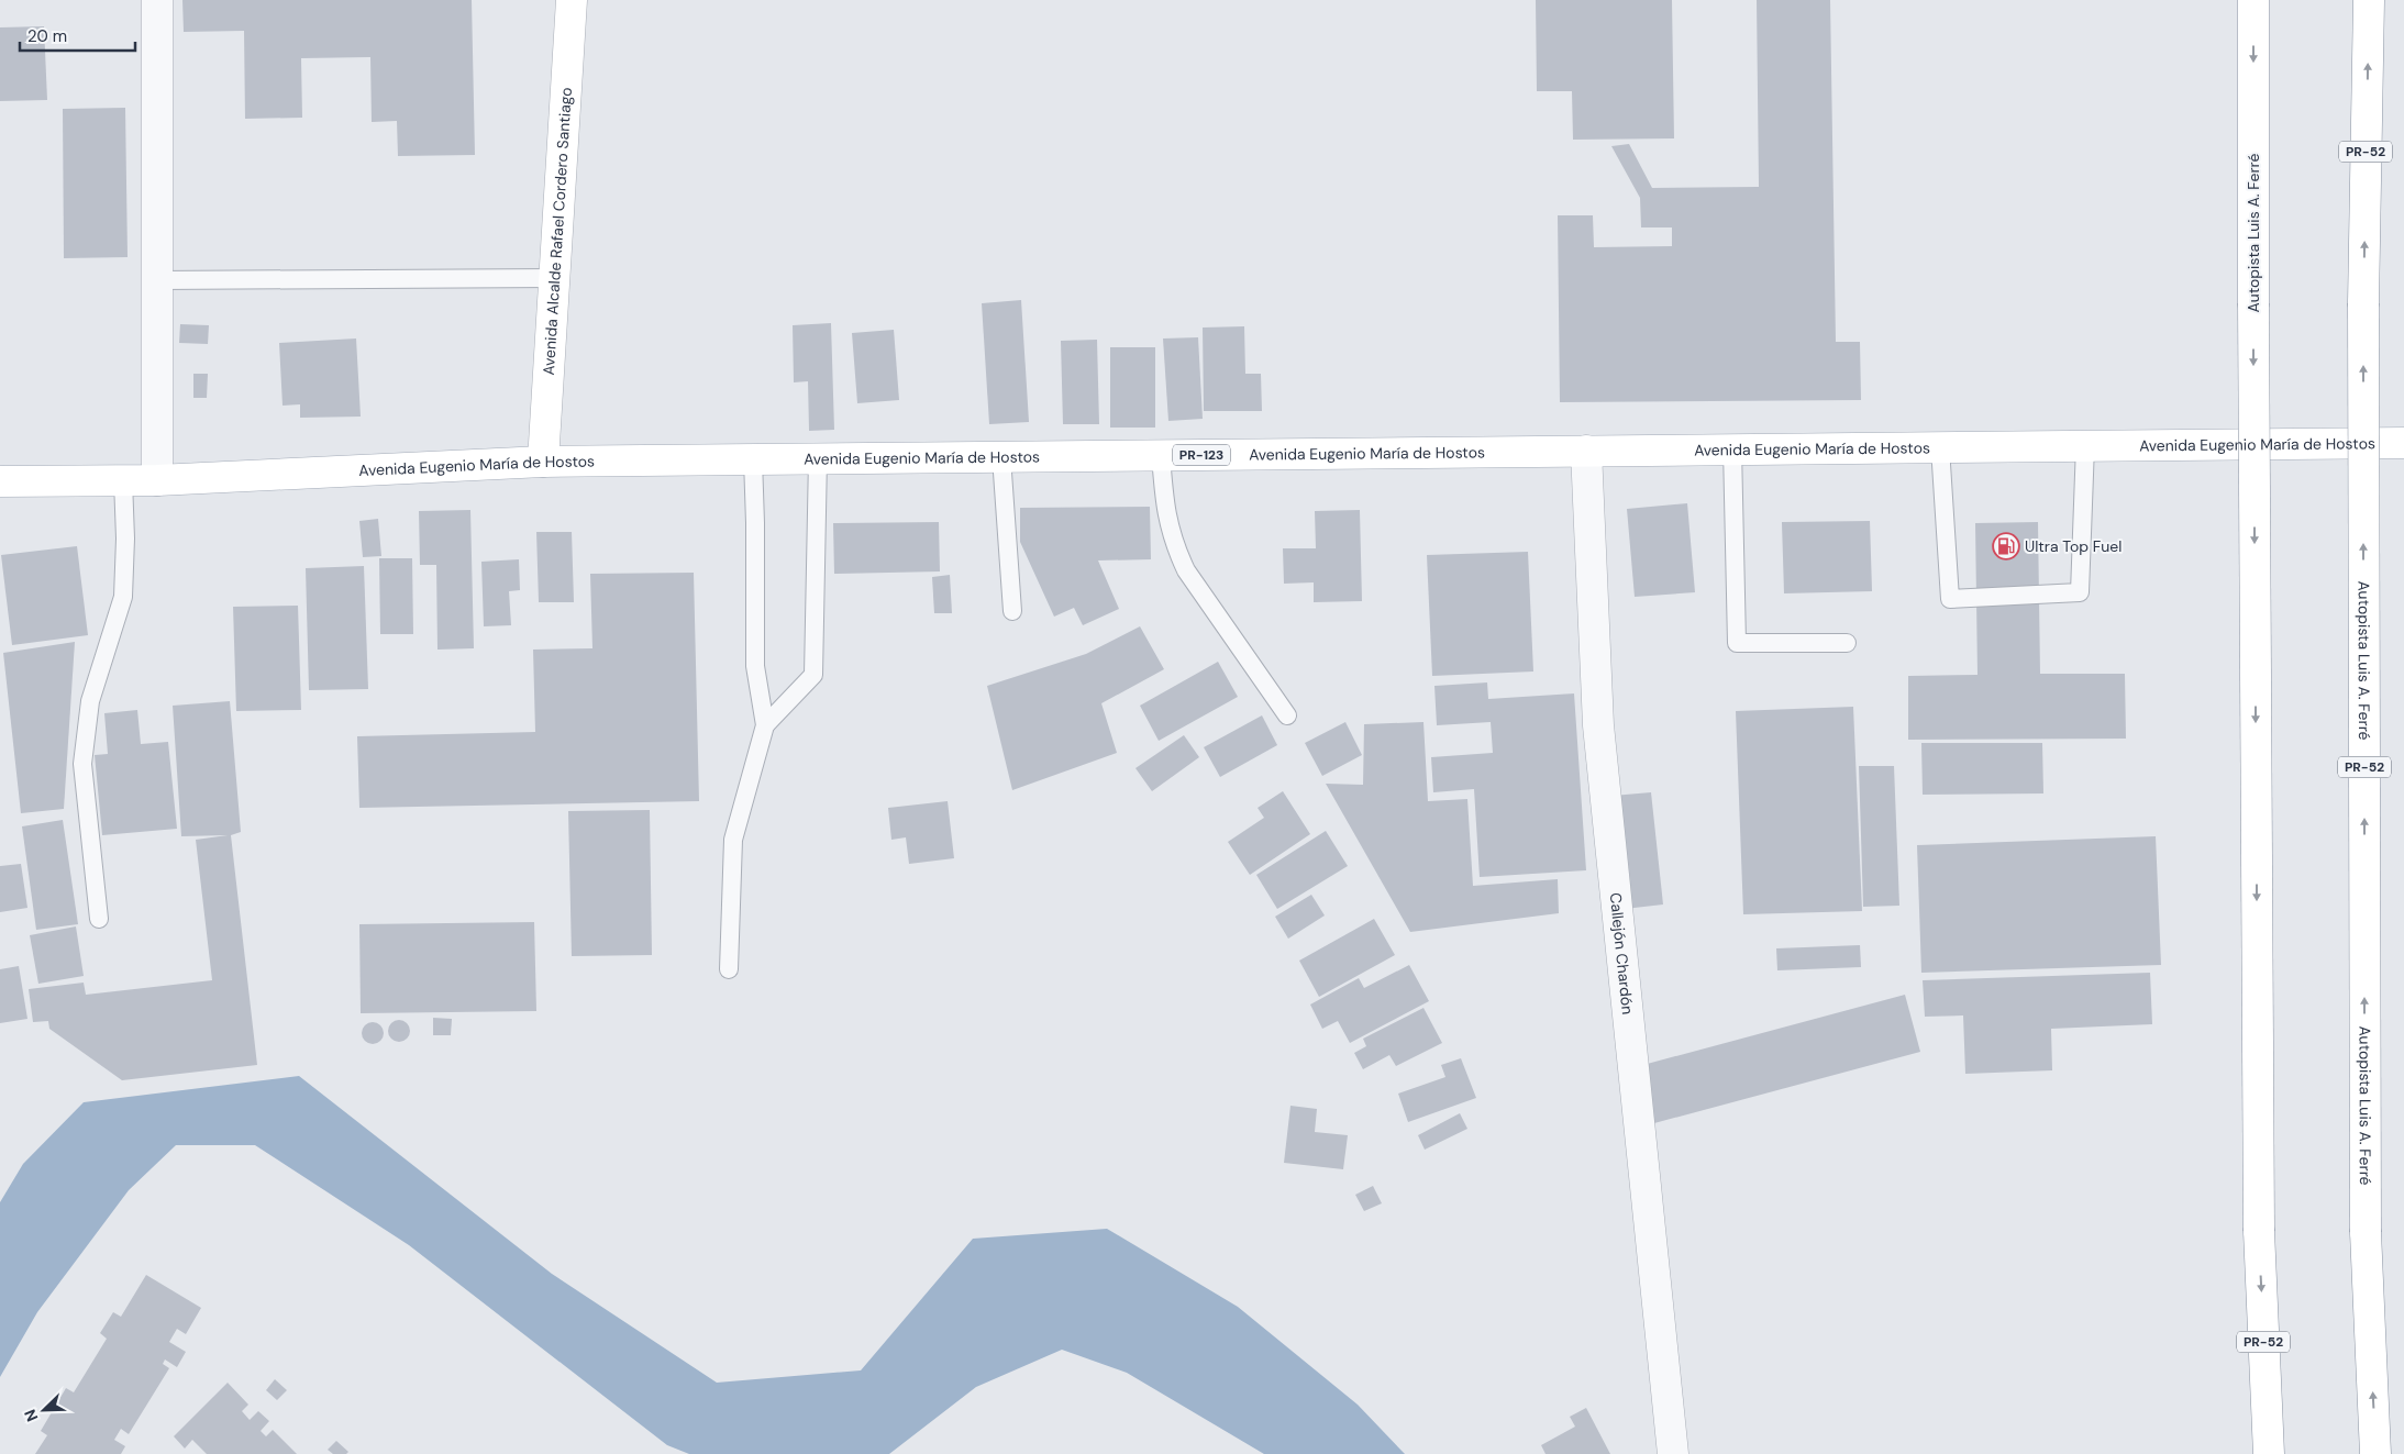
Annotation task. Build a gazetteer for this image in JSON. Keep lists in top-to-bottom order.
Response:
{
  "streets": {
    "main road": [
      "PR-52",
      "Avenida Alcalde Rafael Cordero Santiago",
      "Autopista Luis A. Ferré",
      "Avenida Eugenio María de Hostos",
      "PR-123"
    ],
    "street": ["Callejón Chardón"]
  },
  "crossings": [
    ["Avenida Alcalde Rafael Cordero Santiago", "Avenida Eugenio María de Hostos"],
    ["Avenida Eugenio María de Hostos", "Callejón Chardón"]
  ],
  "places": {
    "fuel station": ["Ultra Top Fuel"]
  },
  "scale_bar": "20 m",
  "north": "bottom left"
}
